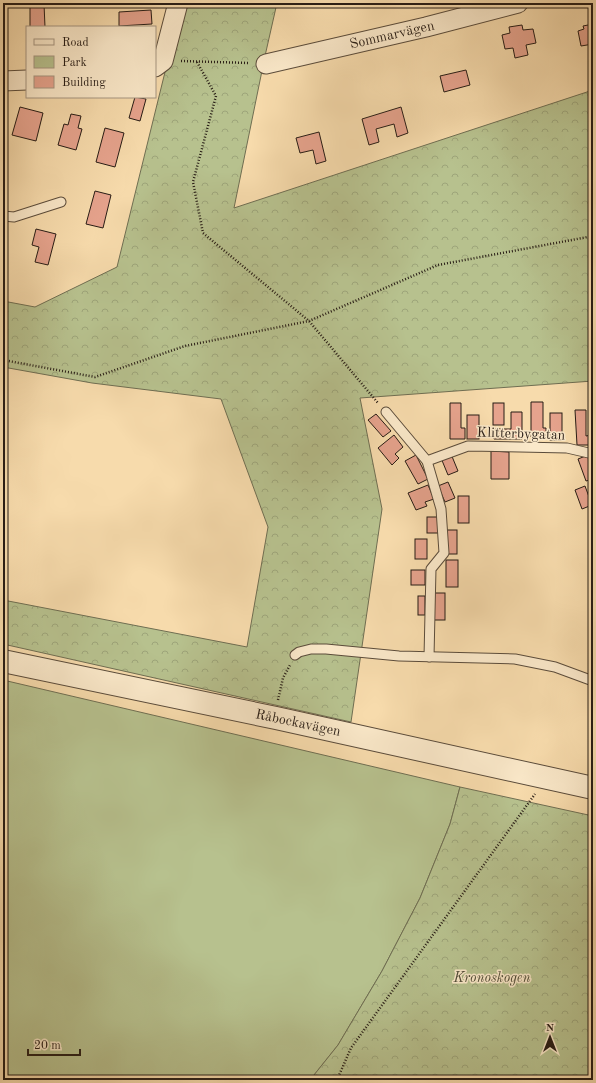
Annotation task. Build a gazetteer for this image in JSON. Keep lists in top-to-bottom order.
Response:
{
  "streets": {
    "street": ["Sommarvägen", "Råbockavägen"],
    "lane": ["Klitterbygatan"]
  },
  "parks": ["Kronoskogen"],
  "legend": ["Road", "Park", "Building"],
  "scale_bar": "20 m",
  "north": "top"
}
